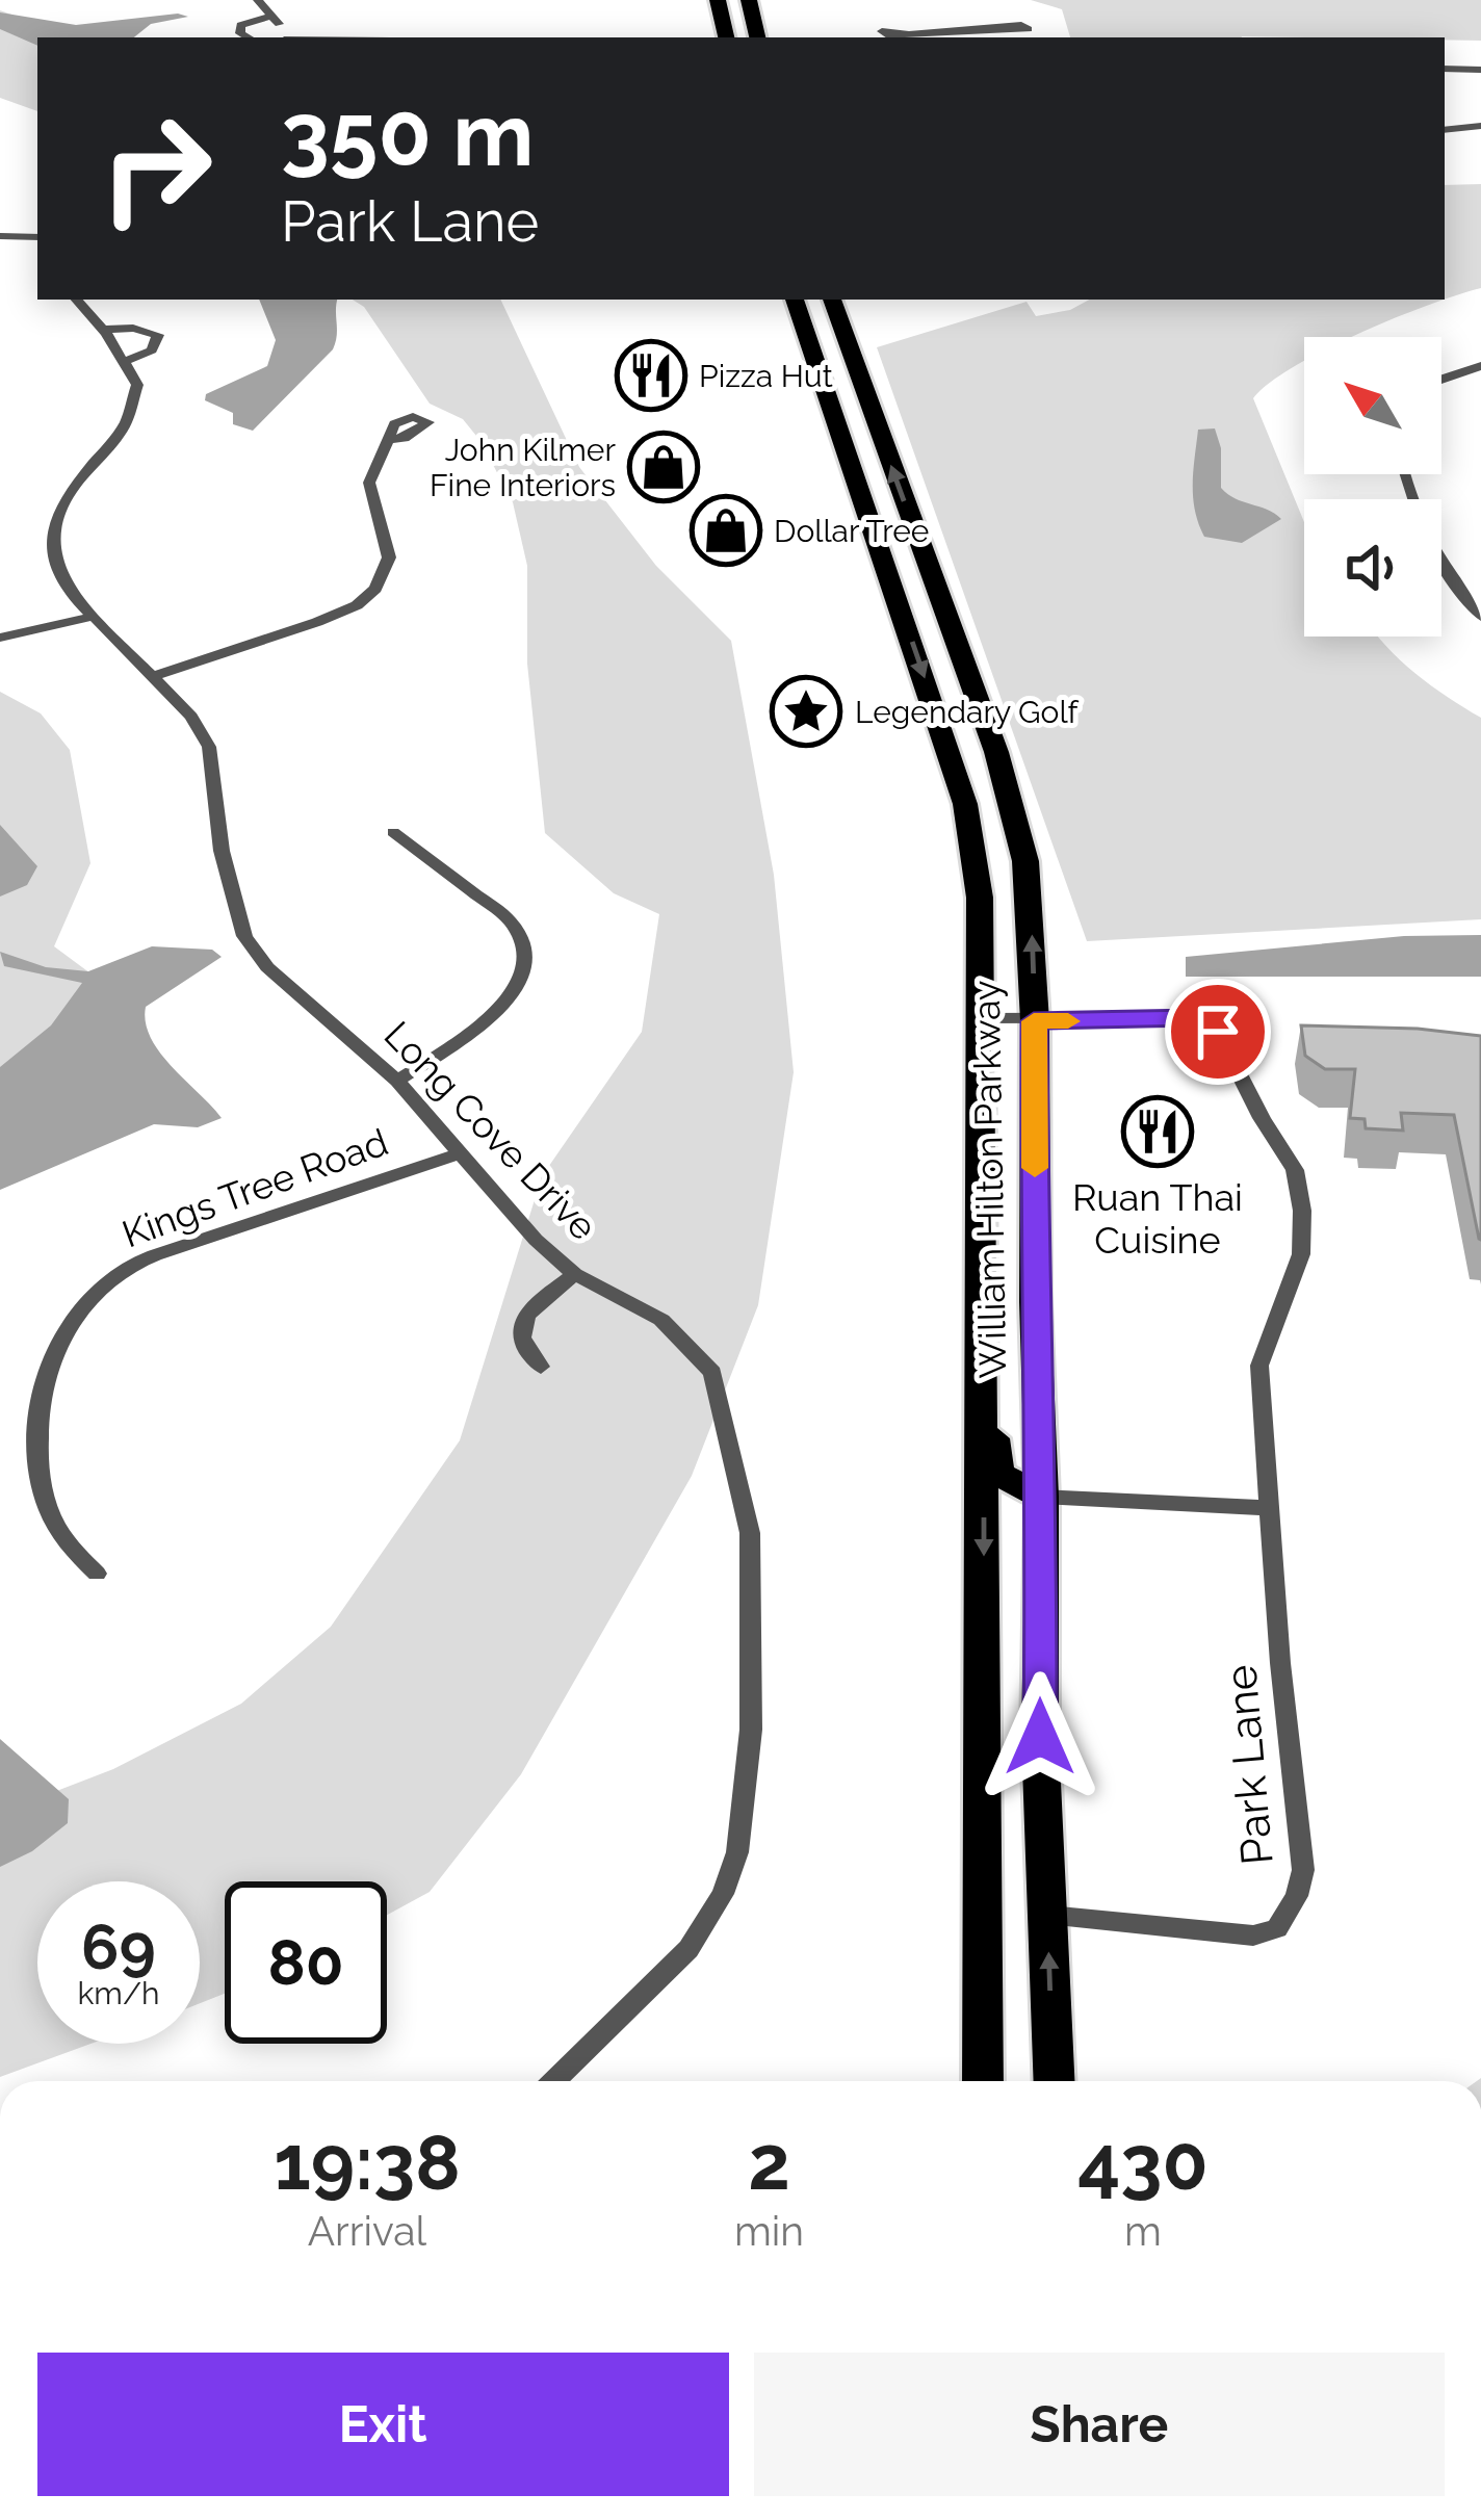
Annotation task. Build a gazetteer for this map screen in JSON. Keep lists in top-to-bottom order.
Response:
{
  "streets": {
    "highway": ["William Hilton Parkway"],
    "street": ["Long Cove Drive", "Kings Tree Road", "Park Lane"]
  },
  "crossings": [
    ["Long Cove Drive", "Kings Tree Road"],
    ["William Hilton Parkway", "Park Lane"]
  ],
  "places": {
    "restaurant": ["Pizza Hut", "Ruan Thai Cuisine"],
    "shop": ["John Kilmer Fine Interiors", "Dollar Tree"],
    "place": ["Legendary Golf"]
  },
  "north": "top left",
  "page": {
    "turn": ["350 m", "Park Lane"],
    "speed": "69 km/h",
    "limit": "80",
    "eta": [
      "19:38",
      "Arrival",
      "2",
      "min",
      "430",
      "m"
    ],
    "buttons": ["Exit", "Share"]
  }
}
